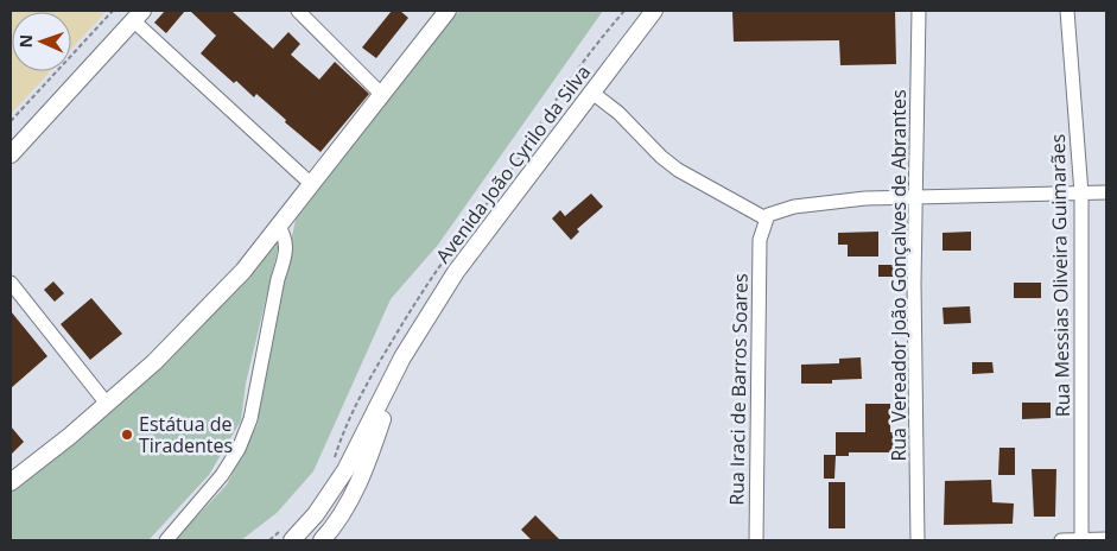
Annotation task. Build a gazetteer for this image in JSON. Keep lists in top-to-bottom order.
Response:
{
  "streets": {
    "main road": ["Avenida João Cyrilo da Silva"],
    "street": ["Rua Vereador João Gonçalves de Abrantes", "Rua Messias Oliveira Guimarães", "Rua Iraci de Barros Soares"]
  },
  "places": ["Estátua de Tiradentes"],
  "north": "left"
}
